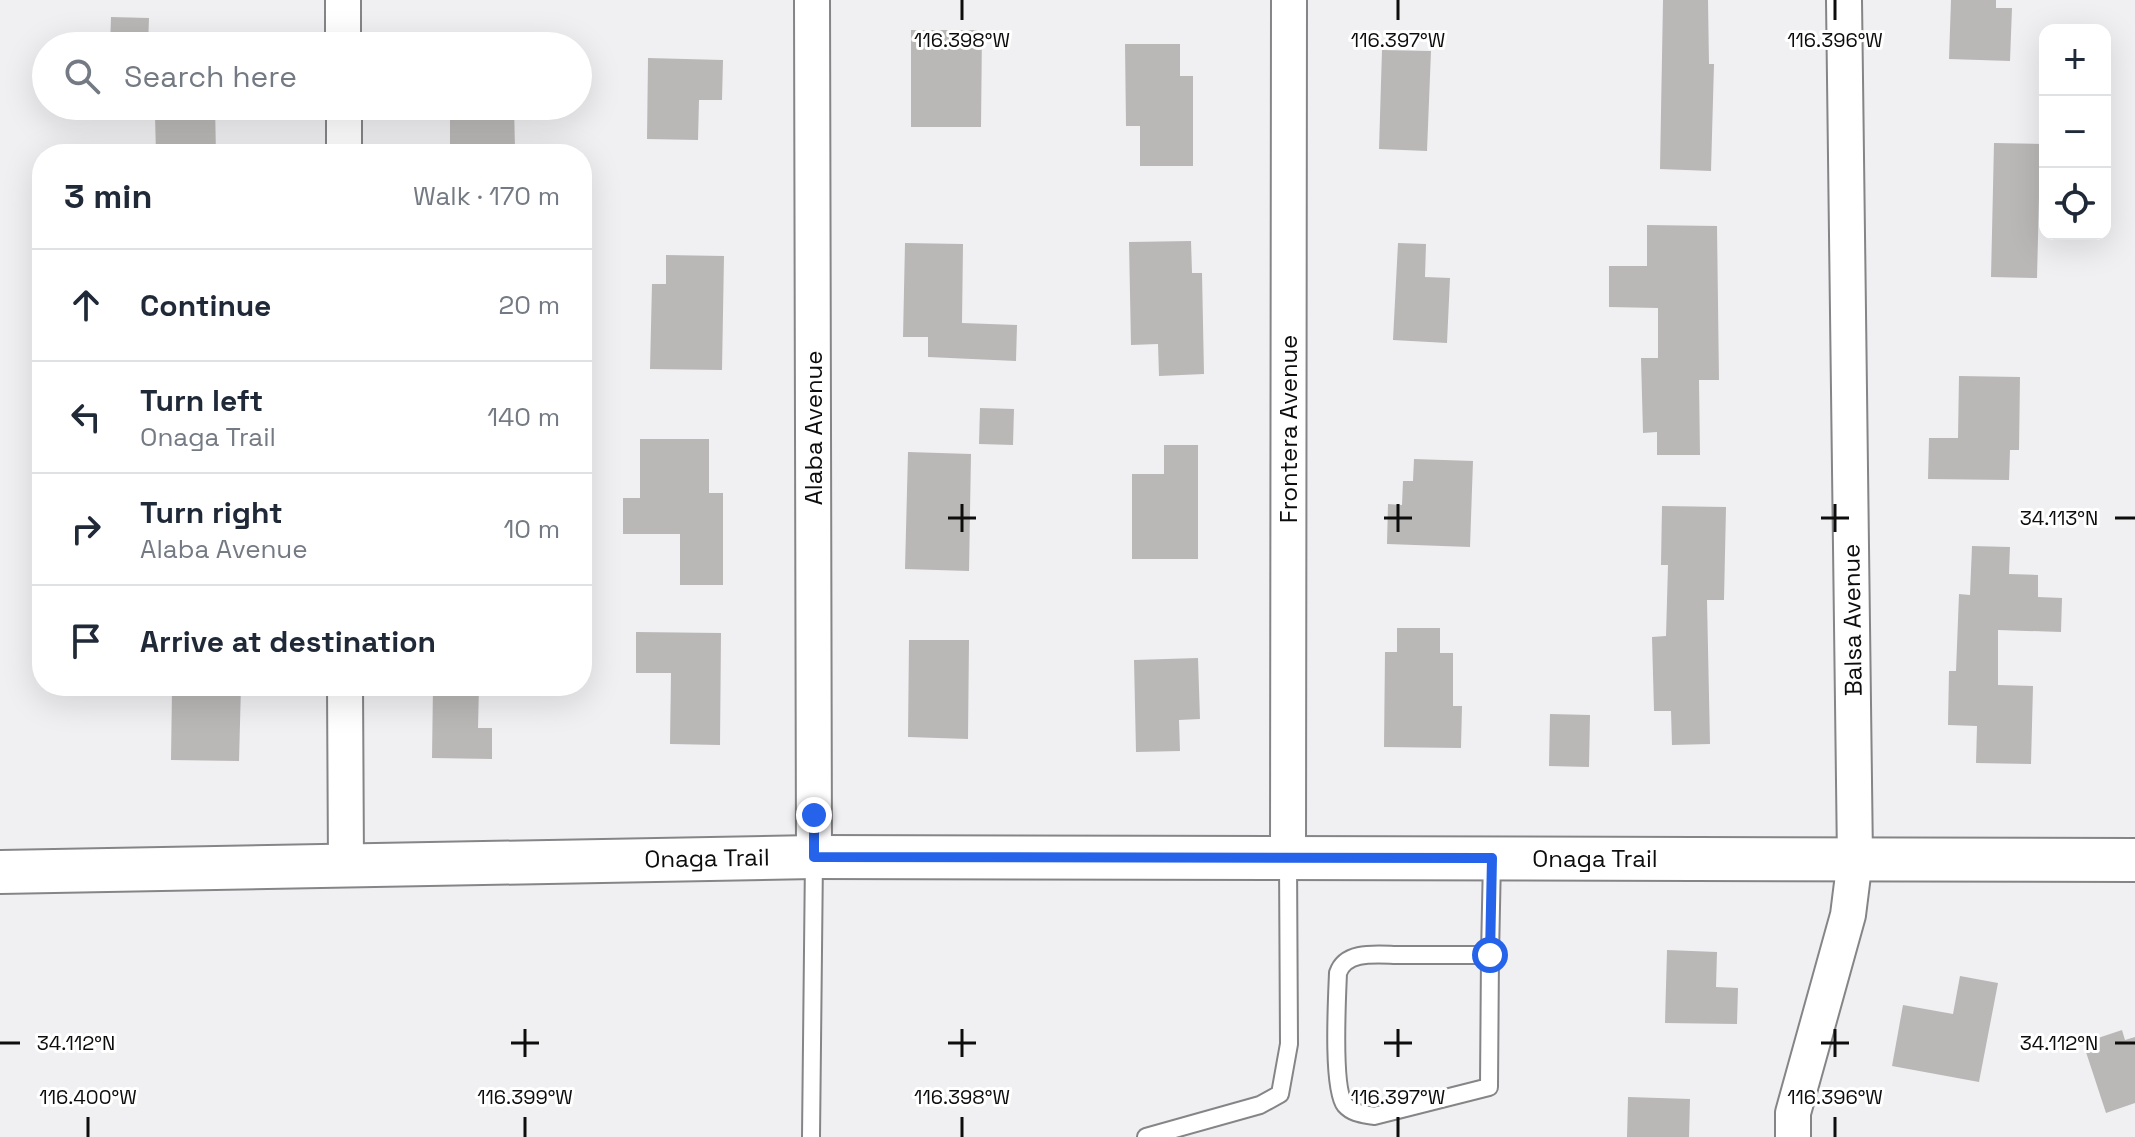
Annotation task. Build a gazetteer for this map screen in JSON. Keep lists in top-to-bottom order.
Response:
{
  "streets": {
    "street": [
      "Alaba Avenue",
      "Frontera Avenue",
      "Balsa Avenue",
      "Onaga Trail"
    ]
  },
  "crossings": [
    ["Alaba Avenue", "Onaga Trail"],
    ["Frontera Avenue", "Onaga Trail"],
    ["Balsa Avenue", "Onaga Trail"]
  ],
  "page": {
    "map_buttons": ["+", "−"],
    "search": "Search here",
    "heading": ["3 min", "Walk · 170 m"],
    "list": [
      ["Continue", "20 m"],
      ["Turn left", "Onaga Trail", "140 m"],
      ["Turn right", "Alaba Avenue", "10 m"],
      "Arrive at destination"
    ]
  },
  "coordinates": [
    "116.398°W",
    "116.397°W",
    "116.396°W",
    "34.113°N",
    "34.112°N",
    "116.400°W",
    "116.399°W"
  ]
}
